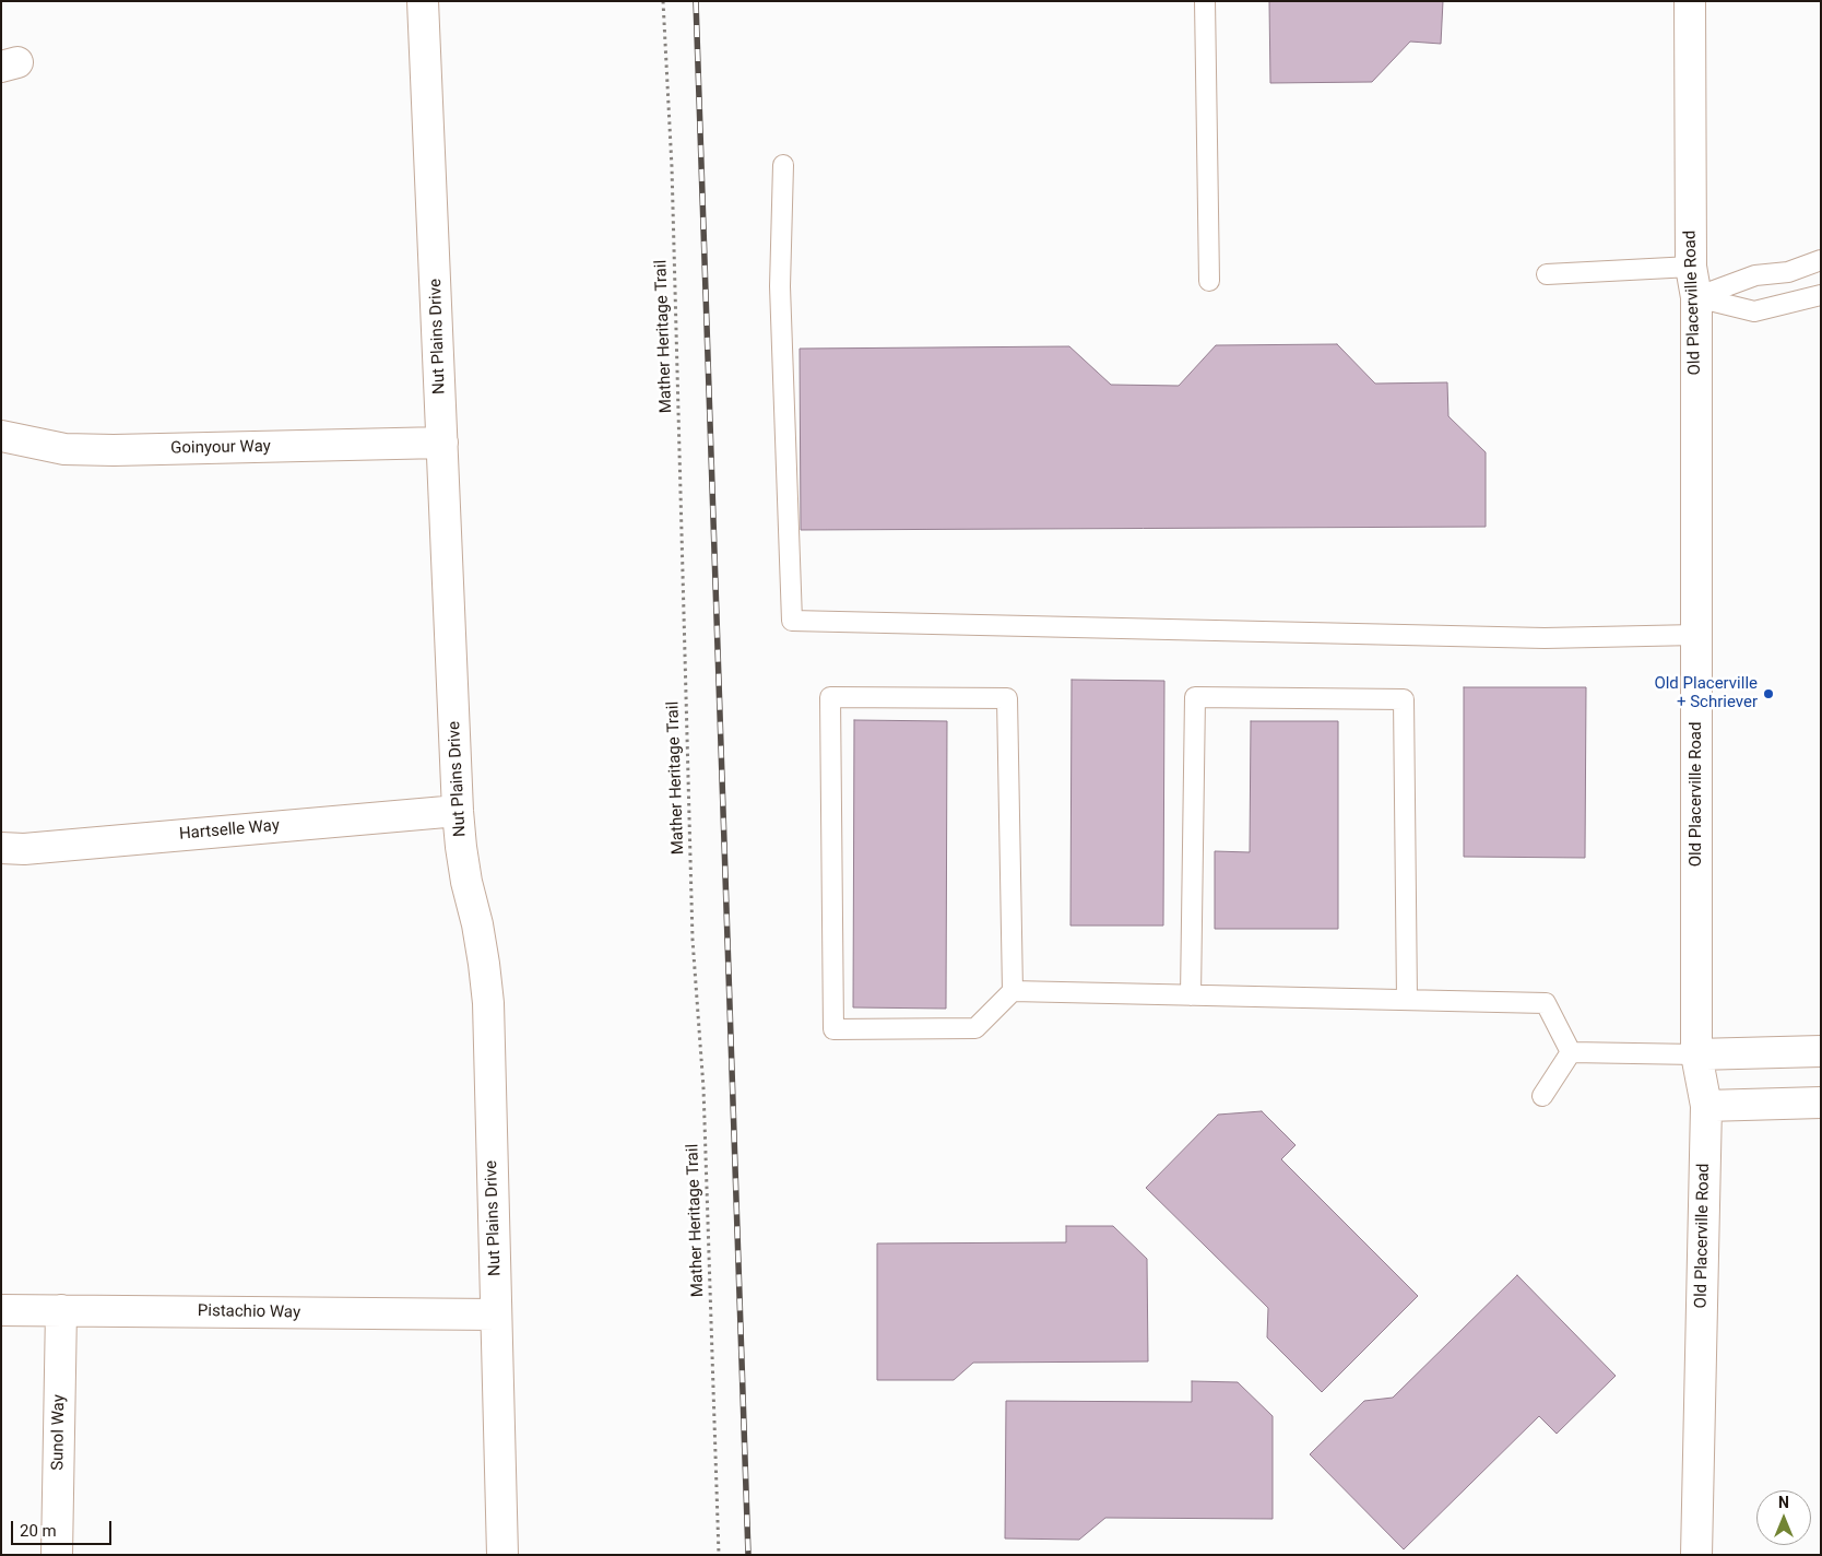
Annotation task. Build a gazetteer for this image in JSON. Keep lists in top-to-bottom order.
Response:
{
  "streets": {
    "street": [
      "Old Placerville Road",
      "Nut Plains Drive",
      "Goinyour Way",
      "Hartselle Way",
      "Pistachio Way",
      "Sunol Way"
    ],
    "path": ["Mather Heritage Trail"]
  },
  "crossings": [
    ["Nut Plains Drive", "Goinyour Way"],
    ["Nut Plains Drive", "Hartselle Way"],
    ["Nut Plains Drive", "Pistachio Way"],
    ["Pistachio Way", "Sunol Way"]
  ],
  "places": ["Old Placerville + Schriever"],
  "scale_bar": "20 m",
  "north": "top"
}
